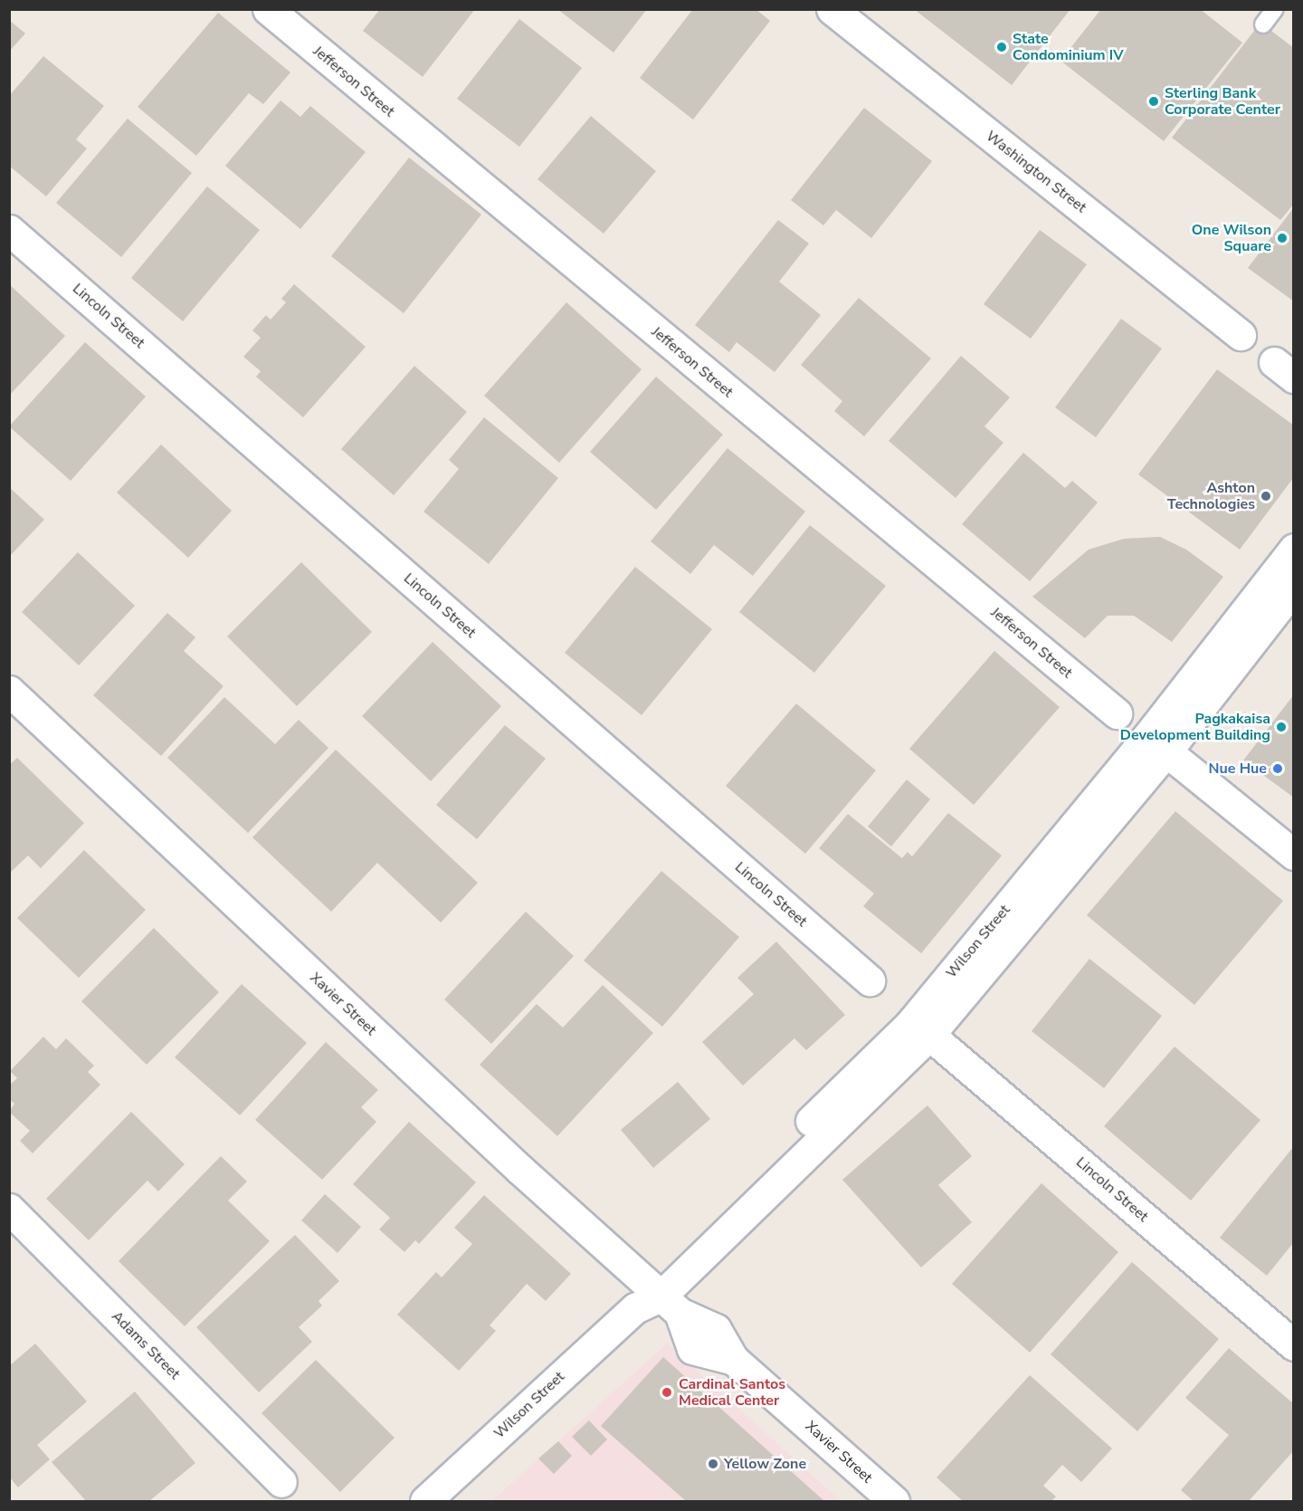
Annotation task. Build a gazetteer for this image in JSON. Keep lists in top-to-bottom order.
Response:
{
  "streets": {
    "street": [
      "Jefferson Street",
      "Washington Street",
      "Lincoln Street",
      "Wilson Street",
      "Xavier Street",
      "Adams Street"
    ]
  },
  "crossings": [
    ["Lincoln Street", "Wilson Street"],
    ["Wilson Street", "Xavier Street"]
  ],
  "places": [
    "State Condominium IV",
    "Sterling Bank Corporate Center",
    "One Wilson Square",
    "Ashton Technologies",
    "Pagkakaisa Development Building",
    "Nue Hue",
    "Cardinal Santos Medical Center",
    "Yellow Zone"
  ]
}
